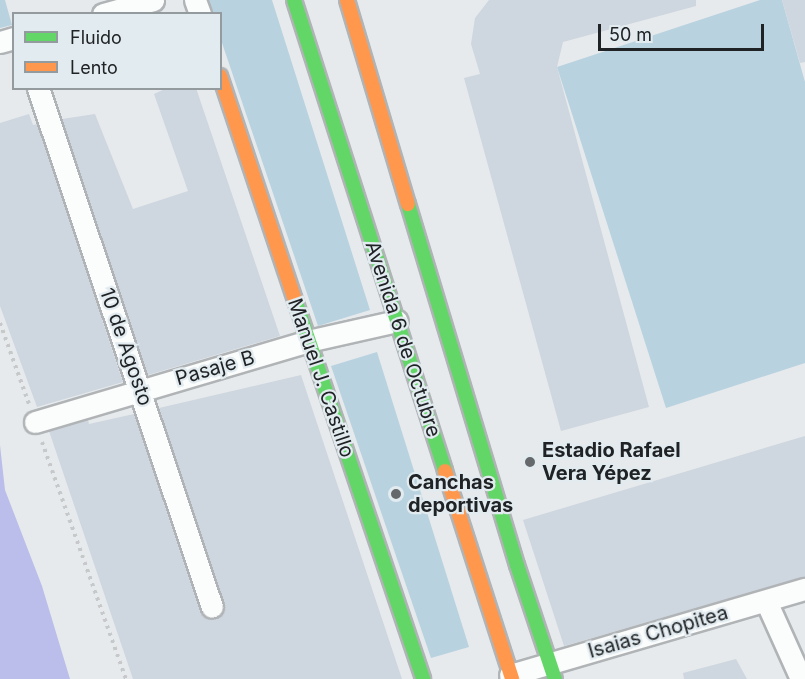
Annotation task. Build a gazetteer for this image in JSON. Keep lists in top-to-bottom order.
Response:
{
  "streets": {
    "main road": ["Avenida 6 de Octubre", "Manuel J. Castillo"],
    "street": ["10 de Agosto", "Pasaje B", "Isaias Chopitea"]
  },
  "crossings": [
    ["Avenida 6 de Octubre", "Pasaje B"],
    ["Avenida 6 de Octubre", "Isaias Chopitea"],
    ["10 de Agosto", "Pasaje B"],
    ["Pasaje B", "Manuel J. Castillo"]
  ],
  "places": ["Estadio Rafael Vera Yépez", "Canchas deportivas"],
  "legend": ["Fluido", "Lento"],
  "scale_bar": "50 m"
}
